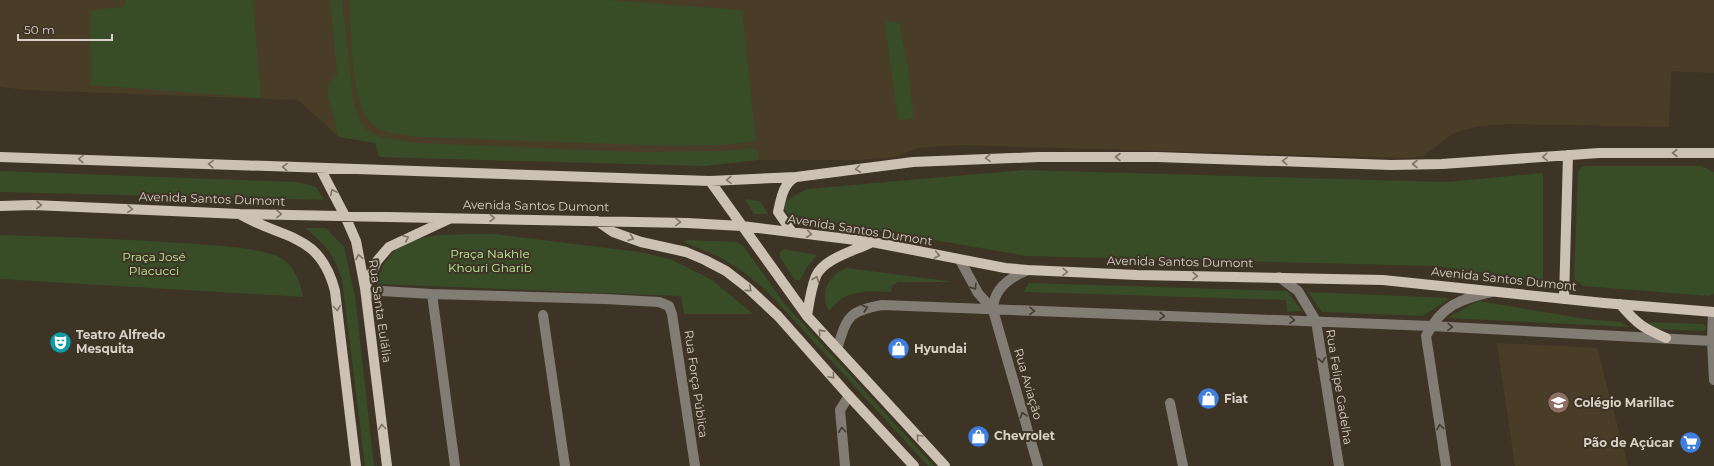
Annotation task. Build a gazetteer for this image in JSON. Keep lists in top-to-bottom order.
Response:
{
  "streets": {
    "main road": ["Avenida Santos Dumont", "Rua Santa Eulália"],
    "street": ["Rua Força Pública", "Rua Aviação", "Rua Felipe Gadelha"]
  },
  "crossings": [
    ["Avenida Santos Dumont", "Rua Santa Eulália"],
    ["Avenida Santos Dumont", "Rua Aviação"],
    ["Avenida Santos Dumont", "Rua Felipe Gadelha"]
  ],
  "one_way": ["Rua Santa Eulália", "Rua Felipe Gadelha"],
  "parks": ["Praça Nakhle Khouri Gharib", "Praça José Placucci"],
  "places": {
    "theatre": ["Teatro Alfredo Mesquita"],
    "shop": ["Hyundai", "Fiat", "Chevrolet"],
    "school or university": ["Colégio Marillac"],
    "supermarket": ["Pão de Açúcar"]
  },
  "scale_bar": "50 m"
}
